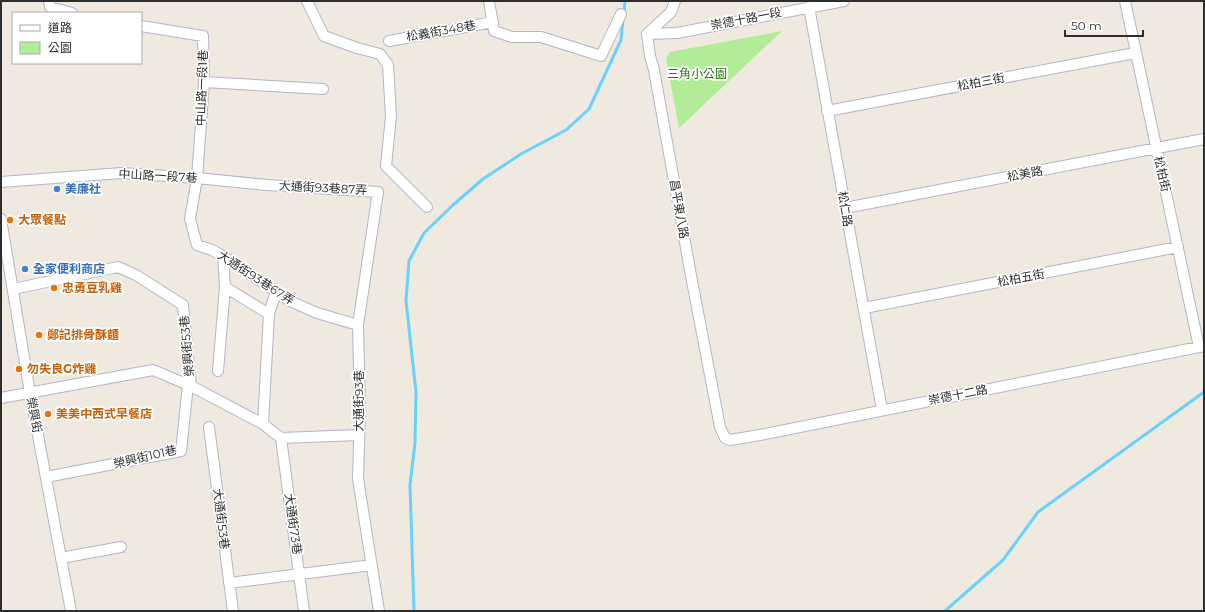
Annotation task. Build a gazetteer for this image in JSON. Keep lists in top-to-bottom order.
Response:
{
  "streets": {
    "street": [
      "崇德十路一段",
      "松義街348巷",
      "松柏三街",
      "中山路一段1巷",
      "松美路",
      "松柏街",
      "中山路一段7巷",
      "大通街93巷87弄",
      "昌平東八路",
      "松仁路",
      "大通街93巷67弄",
      "松柏五街",
      "榮興街53巷",
      "崇德十二路",
      "大通街93巷",
      "榮興街",
      "榮興街101巷",
      "大通街53巷",
      "大通街73巷"
    ]
  },
  "crossings": [
    ["崇德十路一段", "昌平東八路"],
    ["崇德十路一段", "松仁路"],
    ["松柏三街", "松柏街"],
    ["松柏三街", "松仁路"],
    ["中山路一段1巷", "中山路一段7巷"],
    ["中山路一段1巷", "大通街93巷67弄"],
    ["松美路", "松柏街"],
    ["松美路", "松仁路"],
    ["松柏街", "松柏五街"],
    ["松柏街", "崇德十二路"],
    ["中山路一段7巷", "大通街93巷87弄"],
    ["中山路一段7巷", "大通街93巷67弄"],
    ["大通街93巷87弄", "大通街93巷"],
    ["昌平東八路", "崇德十二路"],
    ["松仁路", "松柏五街"],
    ["松仁路", "崇德十二路"],
    ["大通街93巷67弄", "大通街93巷"],
    ["榮興街53巷", "榮興街"],
    ["榮興街53巷", "榮興街101巷"],
    ["榮興街", "榮興街101巷"]
  ],
  "parks": ["三角小公園"],
  "places": [
    "美廉社",
    "大眾餐點",
    "全家便利商店",
    "忠勇豆乳雞",
    "鄭記排骨酥麵",
    "勿失良G炸雞",
    "美美中西式早餐店"
  ],
  "legend": ["道路", "公園"],
  "scale_bar": "50 m"
}
